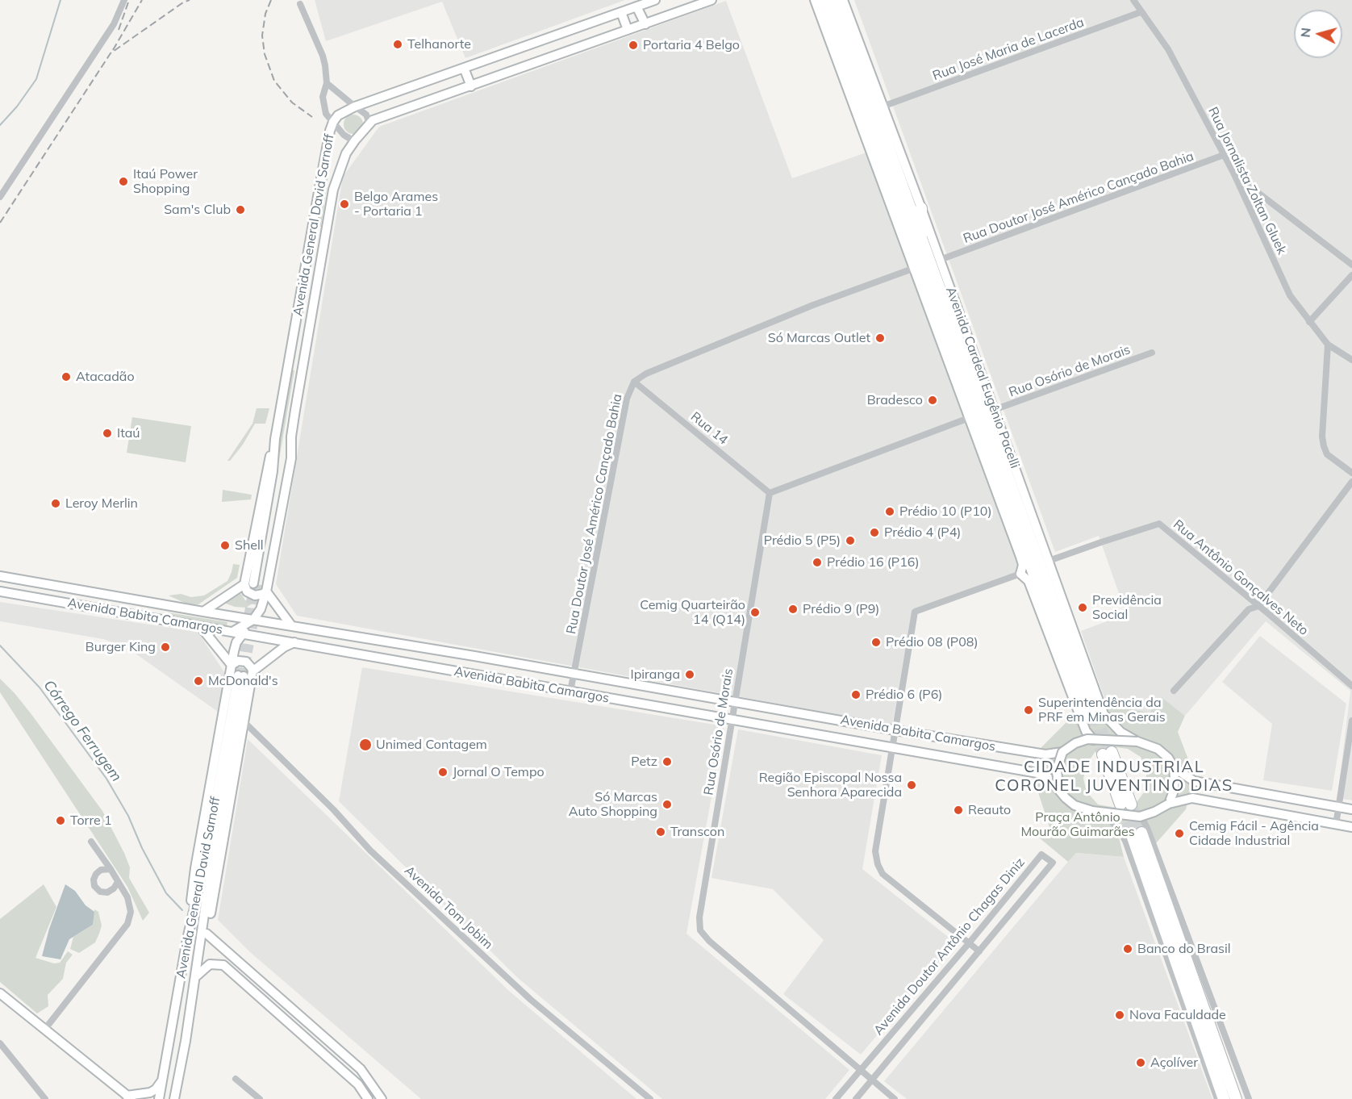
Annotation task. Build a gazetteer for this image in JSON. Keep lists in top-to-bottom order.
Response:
{
  "streets": {
    "highway": ["Avenida Cardeal Eugênio Pacelli"],
    "main road": ["Avenida General David Sarnoff", "Avenida Babita Camargos"],
    "street": [
      "Rua José Maria de Lacerda",
      "Rua Jornalista Zoltan Gluek",
      "Rua Doutor José Américo Cançado Bahia",
      "Rua Osório de Morais",
      "Rua 14",
      "Rua Antônio Gonçalves Neto",
      "Avenida Tom Jobim",
      "Avenida Doutor Antônio Chagas Diniz"
    ]
  },
  "crossings": [
    ["Rua José Maria de Lacerda", "Rua Jornalista Zoltan Gluek"],
    ["Rua José Maria de Lacerda", "Avenida Cardeal Eugênio Pacelli"],
    ["Rua Jornalista Zoltan Gluek", "Rua Doutor José Américo Cançado Bahia"],
    ["Rua Doutor José Américo Cançado Bahia", "Avenida Cardeal Eugênio Pacelli"],
    ["Rua Doutor José Américo Cançado Bahia", "Rua 14"],
    ["Rua Doutor José Américo Cançado Bahia", "Avenida Babita Camargos"],
    ["Avenida General David Sarnoff", "Avenida Babita Camargos"],
    ["Rua Osório de Morais", "Avenida Cardeal Eugênio Pacelli"],
    ["Rua Osório de Morais", "Rua 14"],
    ["Rua Osório de Morais", "Avenida Babita Camargos"],
    ["Rua Osório de Morais", "Avenida Doutor Antônio Chagas Diniz"],
    ["Avenida Cardeal Eugênio Pacelli", "Rua Antônio Gonçalves Neto"],
    ["Avenida Cardeal Eugênio Pacelli", "Avenida Babita Camargos"]
  ],
  "districts": ["CIDADE INDUSTRIAL CORONEL JUVENTINO DIAS"],
  "water": ["Córrego Ferrugem"],
  "parks": ["Praça Antônio Mourão Guimarães"],
  "places": [
    "Telhanorte",
    "Portaria 4 Belgo",
    "Itaú Power Shopping",
    "Belgo Arames - Portaria 1",
    "Sam's Club",
    "Só Marcas Outlet",
    "Atacadão",
    "Bradesco",
    "Itaú",
    "Leroy Merlin",
    "Prédio 10 (P10)",
    "Prédio 4 (P4)",
    "Prédio 5 (P5)",
    "Shell",
    "Prédio 16 (P16)",
    "Previdência Social",
    "Prédio 9 (P9)",
    "Cemig Quarteirão 14 (Q14)",
    "Prédio 08 (P08)",
    "Burger King",
    "Ipiranga",
    "McDonald's",
    "Prédio 6 (P6)",
    "Superintendência da PRF em Minas Gerais",
    "Unimed Contagem",
    "Petz",
    "Jornal O Tempo",
    "Região Episcopal Nossa Senhora Aparecida",
    "Só Marcas Auto Shopping",
    "Reauto",
    "Torre 1",
    "Transcon",
    "Cemig Fácil - Agência Cidade Industrial",
    "Banco do Brasil",
    "Nova Faculdade",
    "Açolíver"
  ],
  "north": "left"
}
